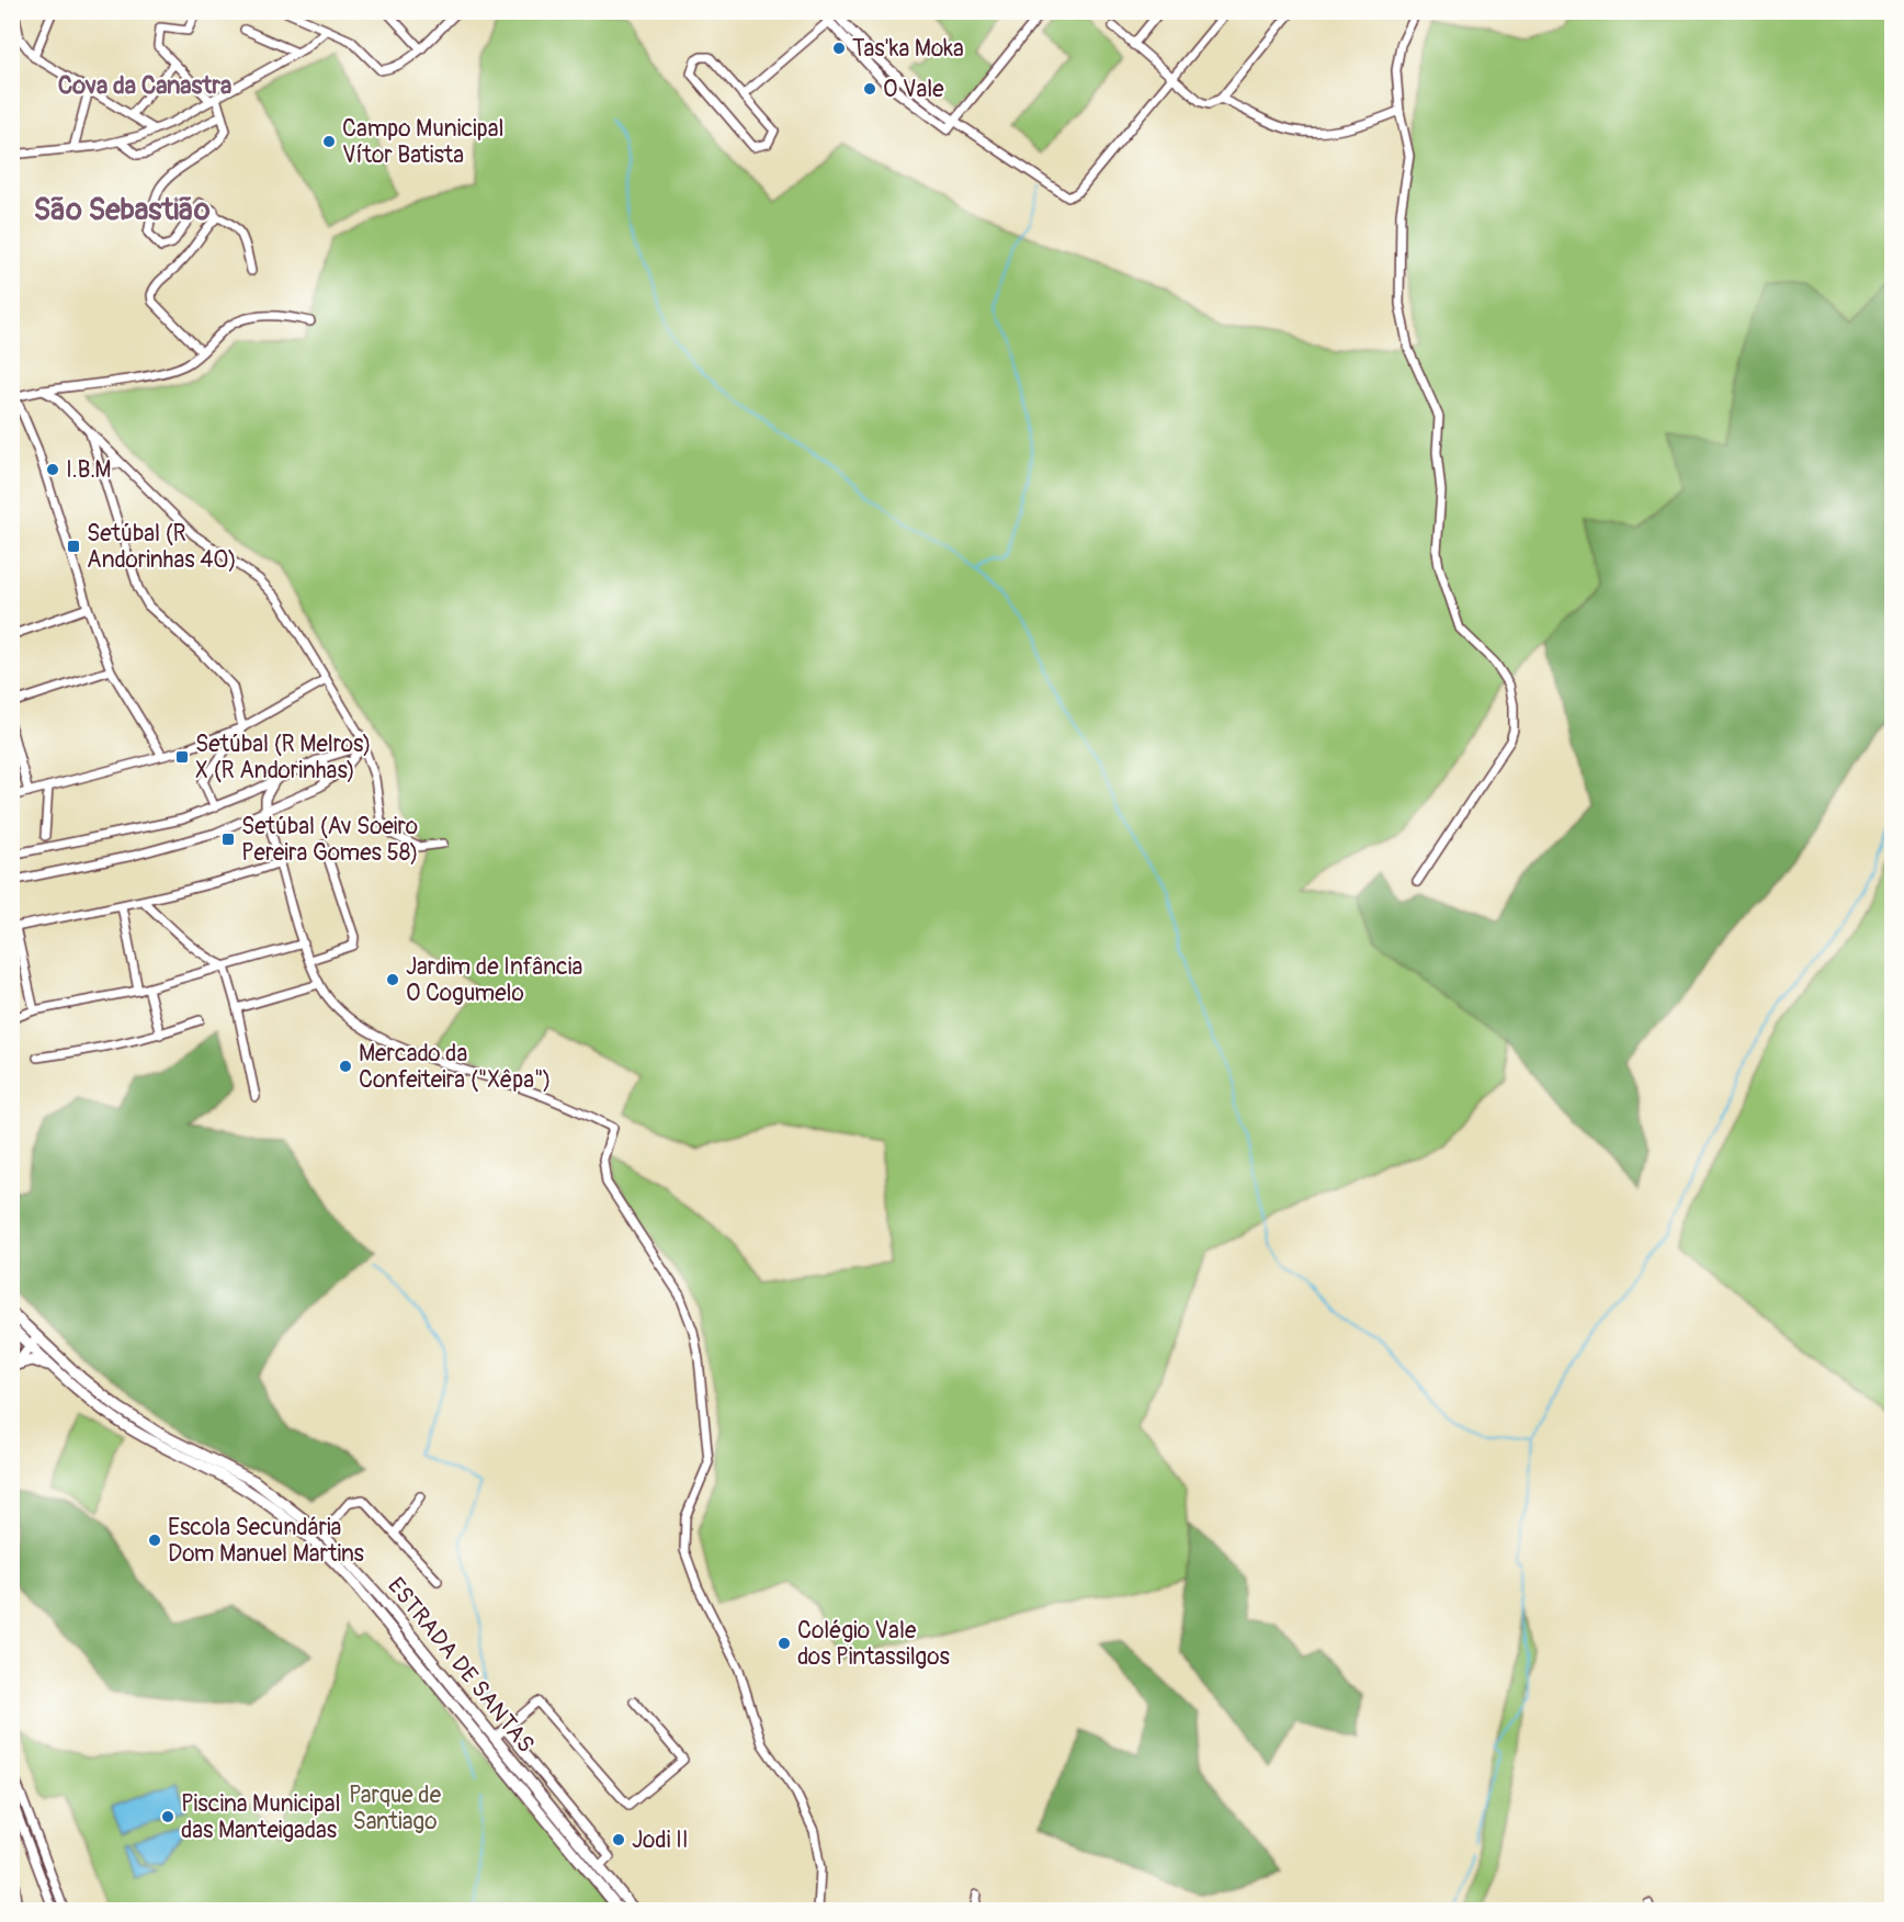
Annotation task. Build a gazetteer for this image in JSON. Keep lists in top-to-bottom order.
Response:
{
  "streets": {
    "main road": ["ESTRADA DE SANTAS"]
  },
  "districts": ["Cova da Canastra", "São Sebastião"],
  "parks": ["Parque de Santiago"],
  "places": {
    "other": [
      "Tas'ka Moka",
      "O Vale",
      "Campo Municipal Vítor Batista",
      "I.B.M",
      "Jardim de Infância O Cogumelo",
      "Mercado da Confeiteira (\"Xêpa\")",
      "Escola Secundária Dom Manuel Martins",
      "Colégio Vale dos Pintassilgos",
      "Piscina Municipal das Manteigadas",
      "Jodi II"
    ],
    "transit": ["Setúbal (R Andorinhas 40)", "Setúbal (R Melros) X (R Andorinhas)", "Setúbal (Av Soeiro Pereira Gomes 58)"]
  }
}
